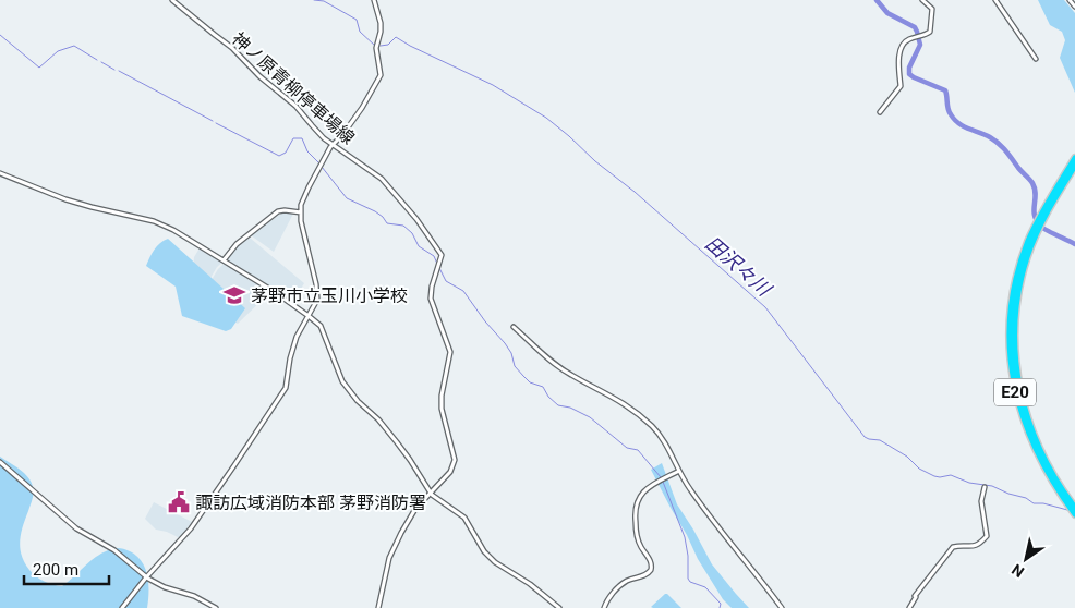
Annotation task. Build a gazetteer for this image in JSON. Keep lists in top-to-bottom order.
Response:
{
  "streets": {
    "highway": ["E20"],
    "street": ["神ノ原青柳停車場線"]
  },
  "water": ["田沢々川"],
  "places": {
    "school or university": ["茅野市立玉川小学校"],
    "public building": ["諏訪広域消防本部 茅野消防署"]
  },
  "scale_bar": "200 m",
  "north": "bottom left"
}
